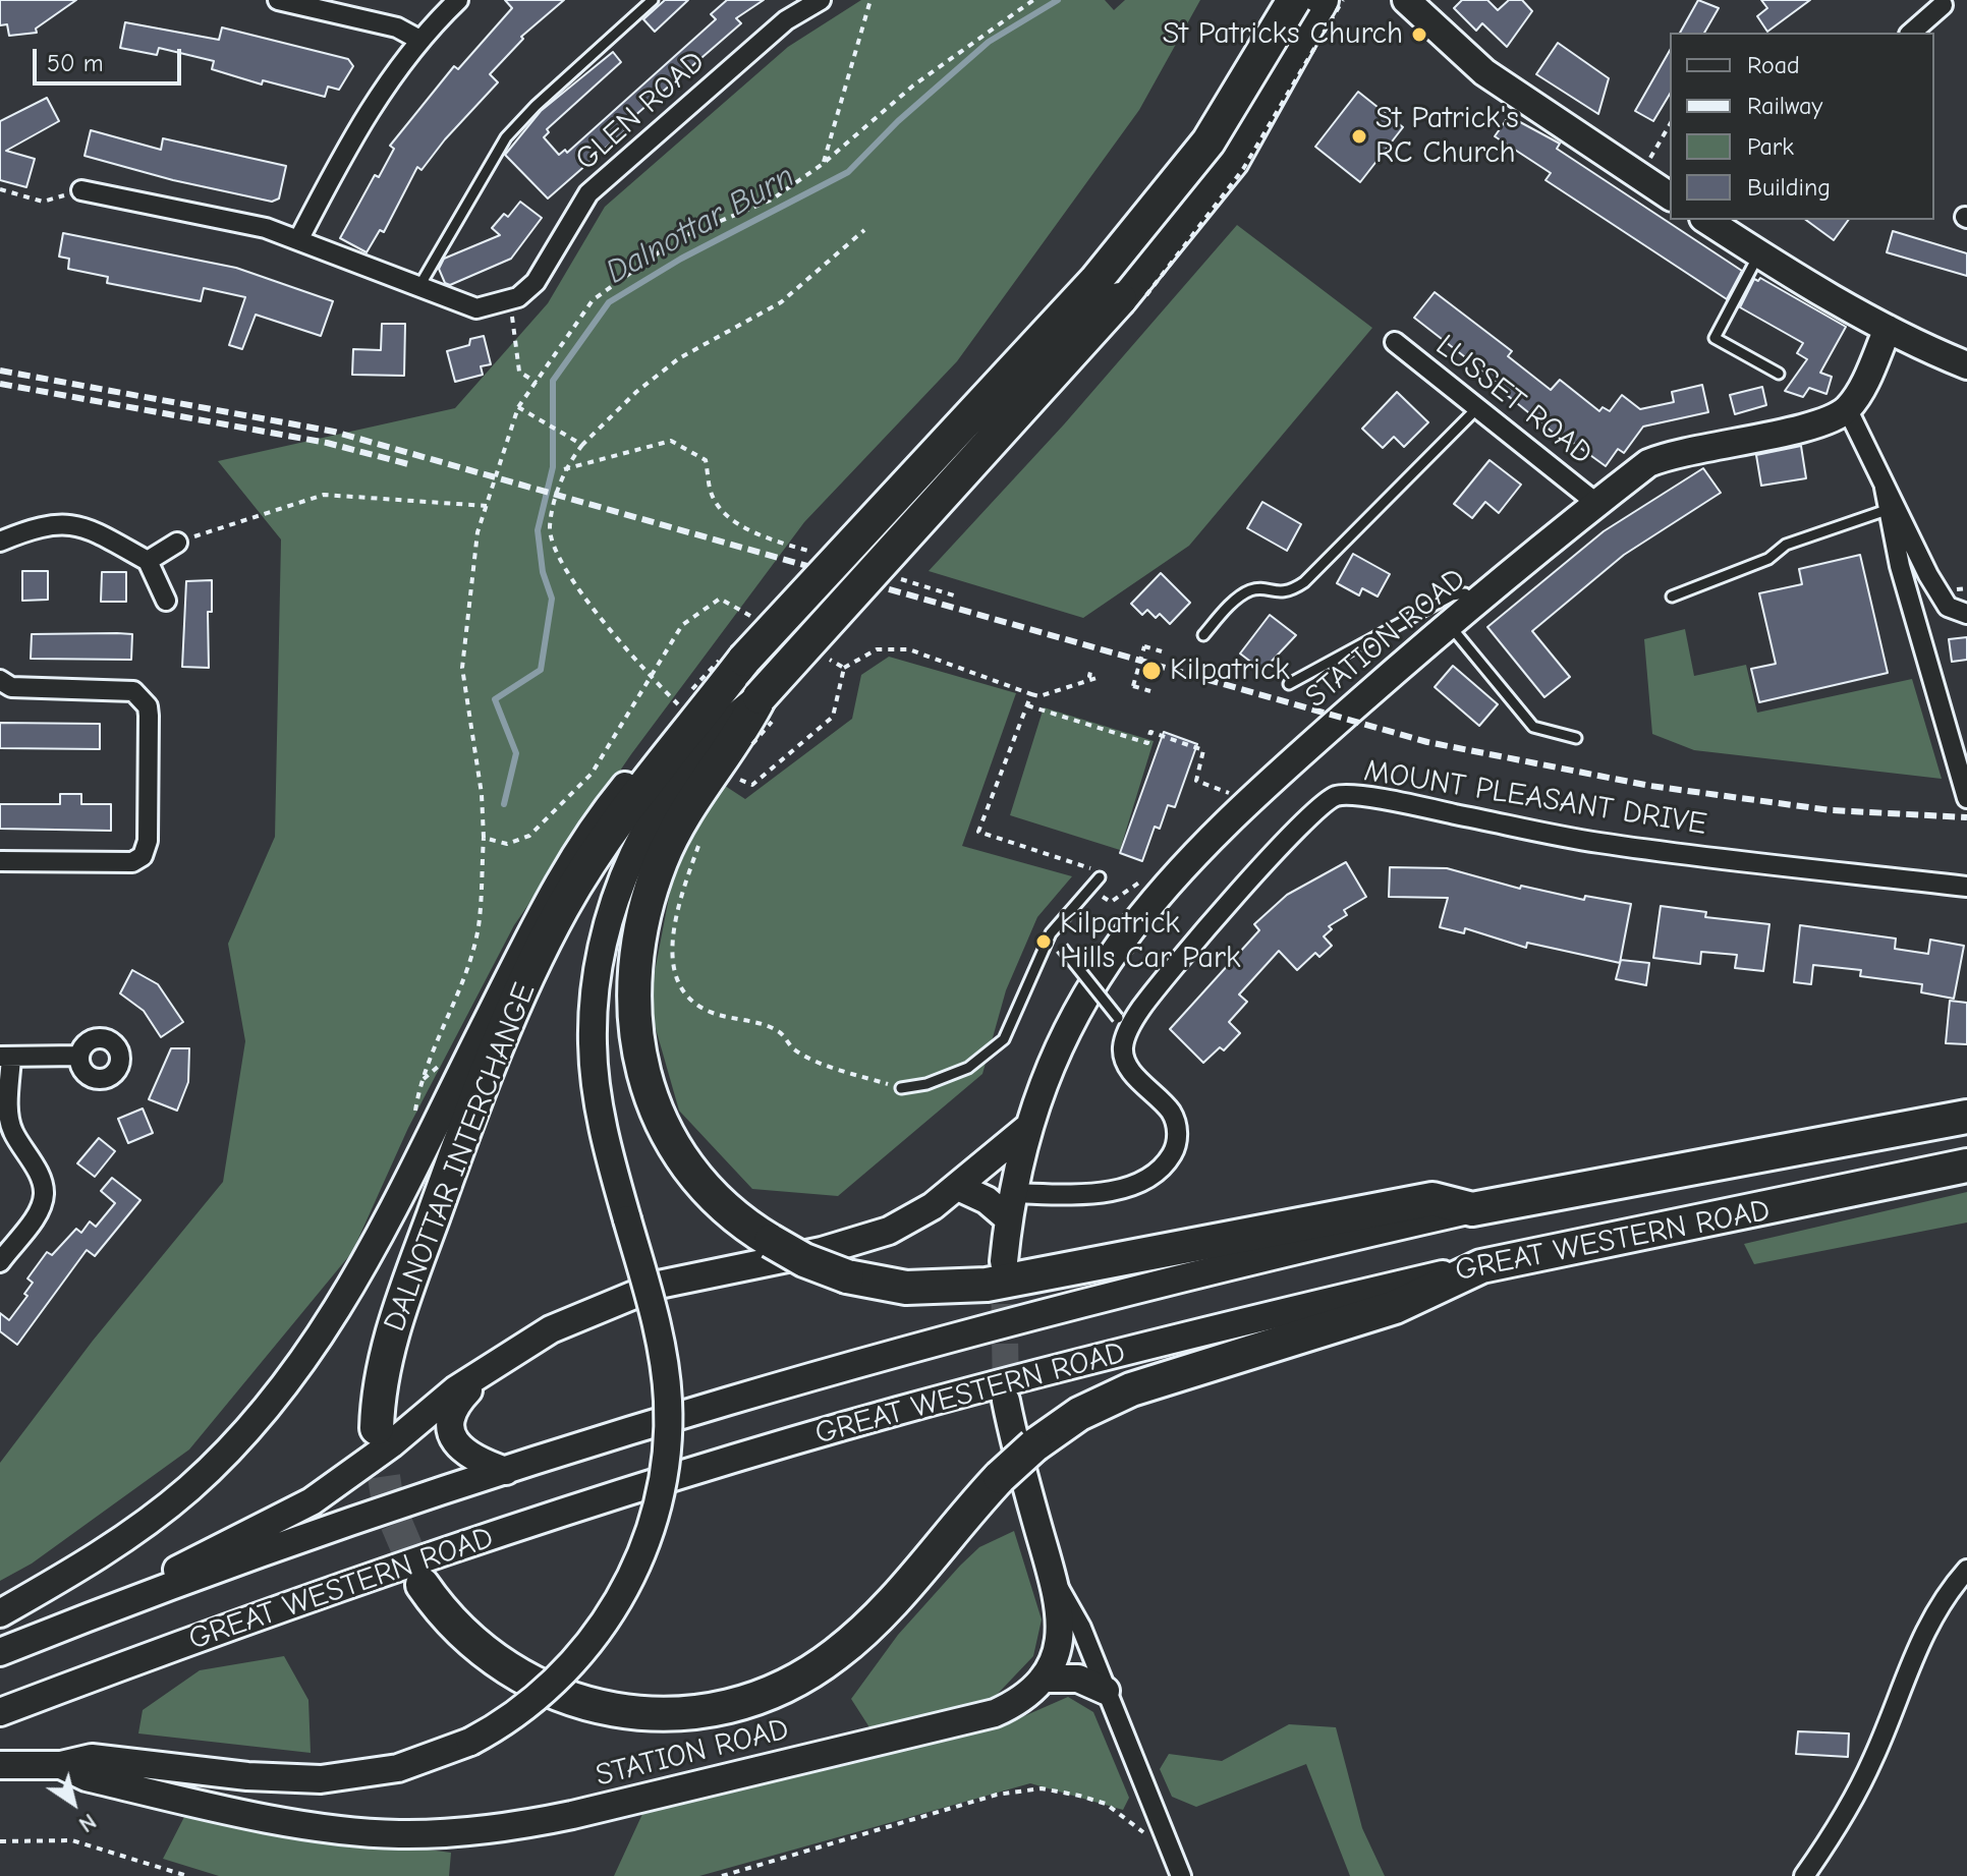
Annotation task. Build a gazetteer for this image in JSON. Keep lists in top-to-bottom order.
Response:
{
  "streets": {
    "highway": ["DALNOTTAR INTERCHANGE", "GREAT WESTERN ROAD"],
    "main road": ["STATION ROAD"],
    "street": ["GLEN ROAD", "LUSSET ROAD", "MOUNT PLEASANT DRIVE"]
  },
  "crossings": [
    ["LUSSET ROAD", "STATION ROAD"]
  ],
  "water": ["Dalnottar Burn"],
  "places": [
    "St Patricks Church",
    "St Patrick's RC Church",
    "Kilpatrick",
    "Kilpatrick Hills Car Park"
  ],
  "legend": [
    "Road",
    "Railway",
    "Park",
    "Building"
  ],
  "scale_bar": "50 m",
  "north": "bottom right"
}
